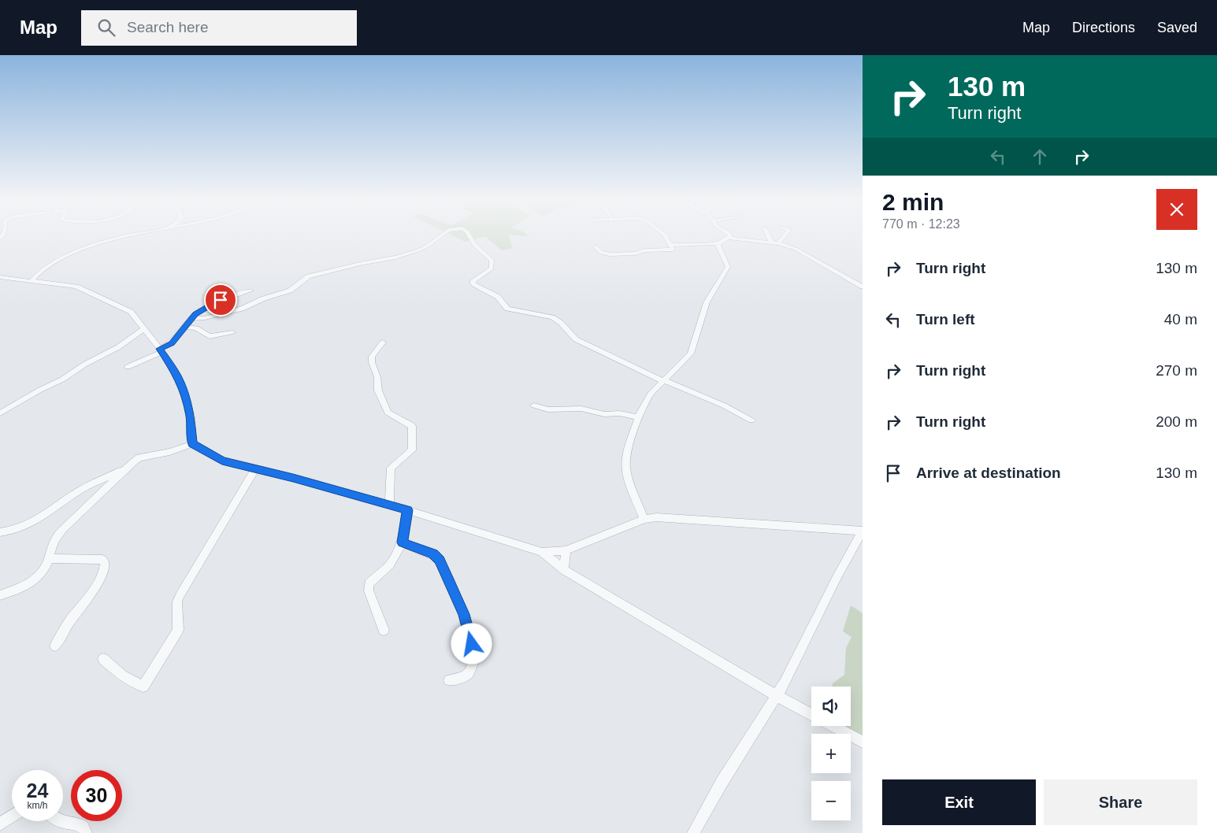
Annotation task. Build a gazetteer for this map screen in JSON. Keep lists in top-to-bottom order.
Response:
{
  "page": {
    "header": "Map",
    "search": "Search here",
    "nav": ["Map", "Directions", "Saved"],
    "turn": ["130 m", "Turn right"],
    "heading": ["2 min", "770 m · 12:23"],
    "list": [
      {
        "name": "Turn right",
        "value": "130 m"
      },
      {
        "name": "Turn left",
        "value": "40 m"
      },
      {
        "name": "Turn right",
        "value": "270 m"
      },
      {
        "name": "Turn right",
        "value": "200 m"
      },
      {
        "name": "Arrive at destination",
        "value": "130 m"
      }
    ],
    "map_buttons": ["+", "−"],
    "speed": "24 km/h",
    "limit": "30",
    "buttons": ["Exit", "Share"]
  }
}
